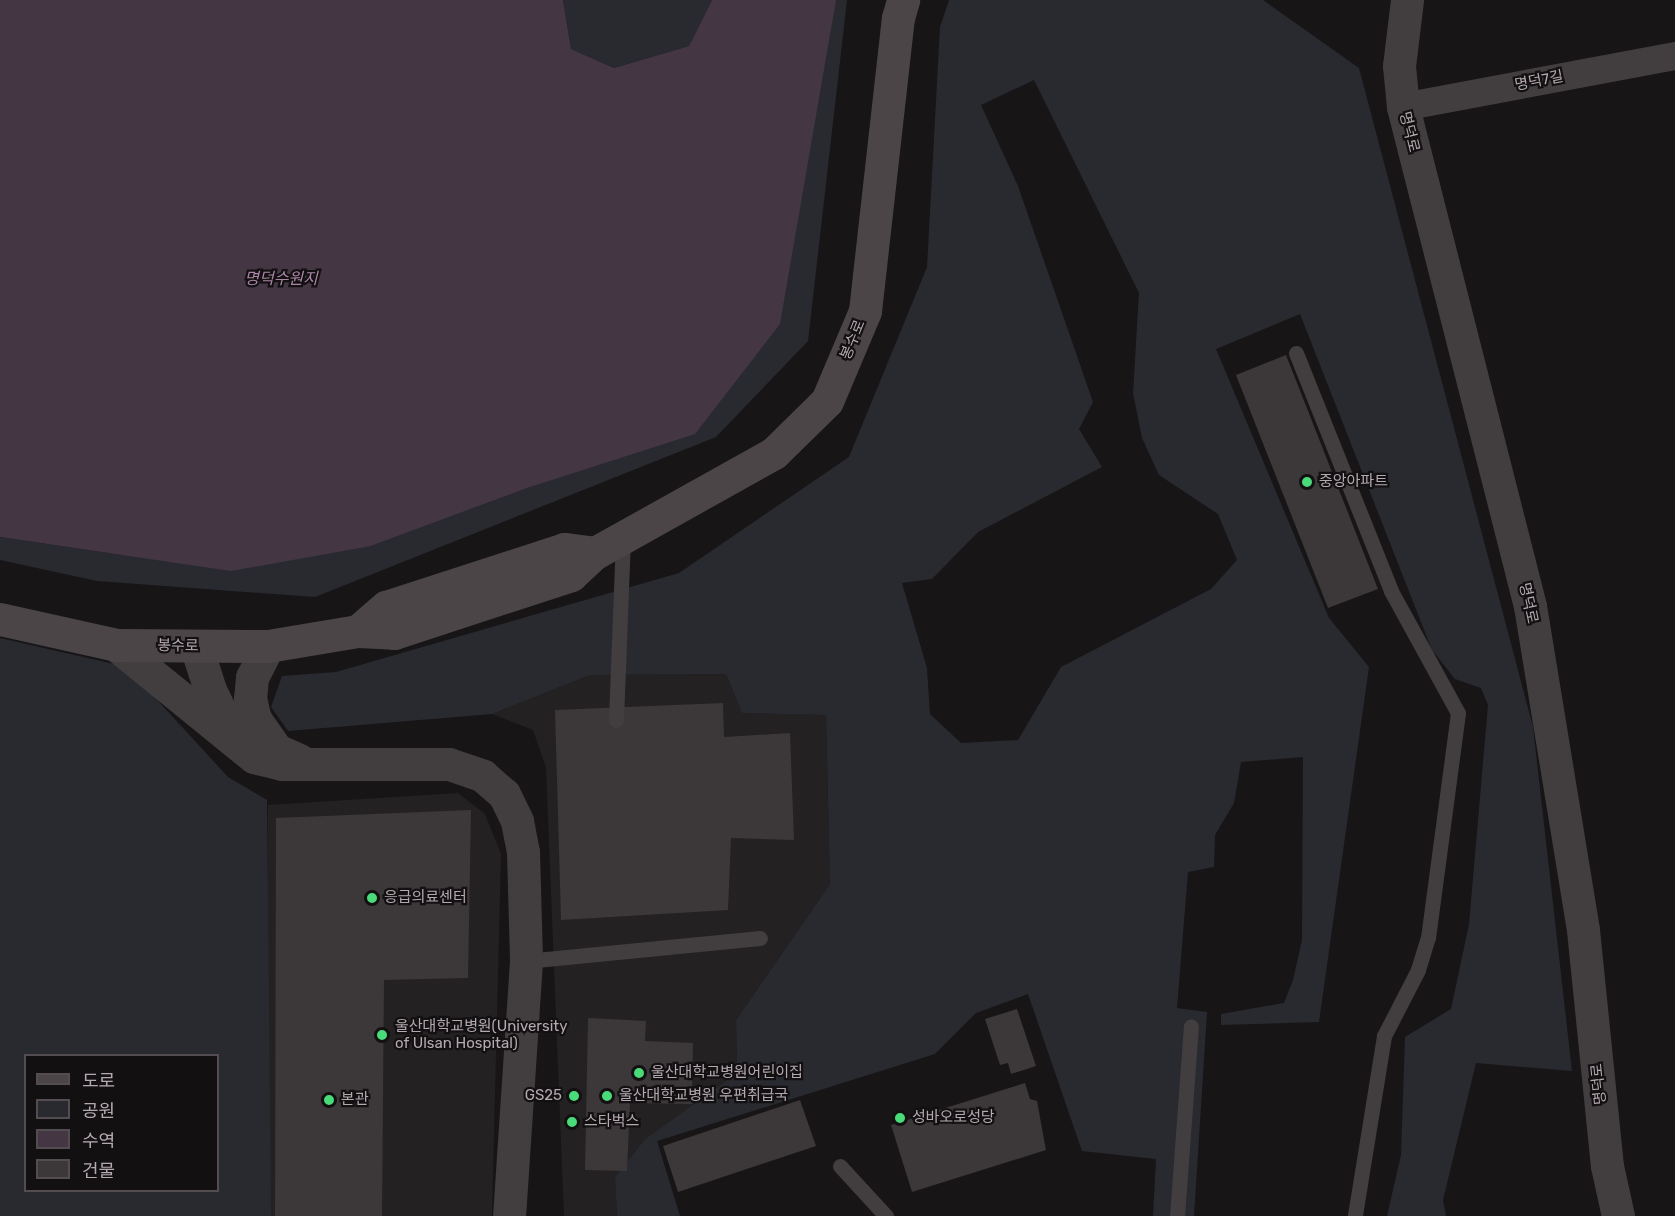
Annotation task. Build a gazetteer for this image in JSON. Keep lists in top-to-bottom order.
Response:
{
  "streets": {
    "main road": ["봉수로"],
    "street": ["명덕7길", "명덕로"]
  },
  "crossings": [
    ["명덕7길", "명덕로"]
  ],
  "water": ["명덕수원지"],
  "places": [
    "중앙아파트",
    "응급의료센터",
    "울산대학교병원(University of Ulsan Hospital)",
    "울산대학교병원어린이집",
    "GS25",
    "울산대학교병원 우편취급국",
    "본관",
    "성바오로성당",
    "스타벅스"
  ],
  "legend": [
    "도로",
    "공원",
    "수역",
    "건물"
  ]
}
